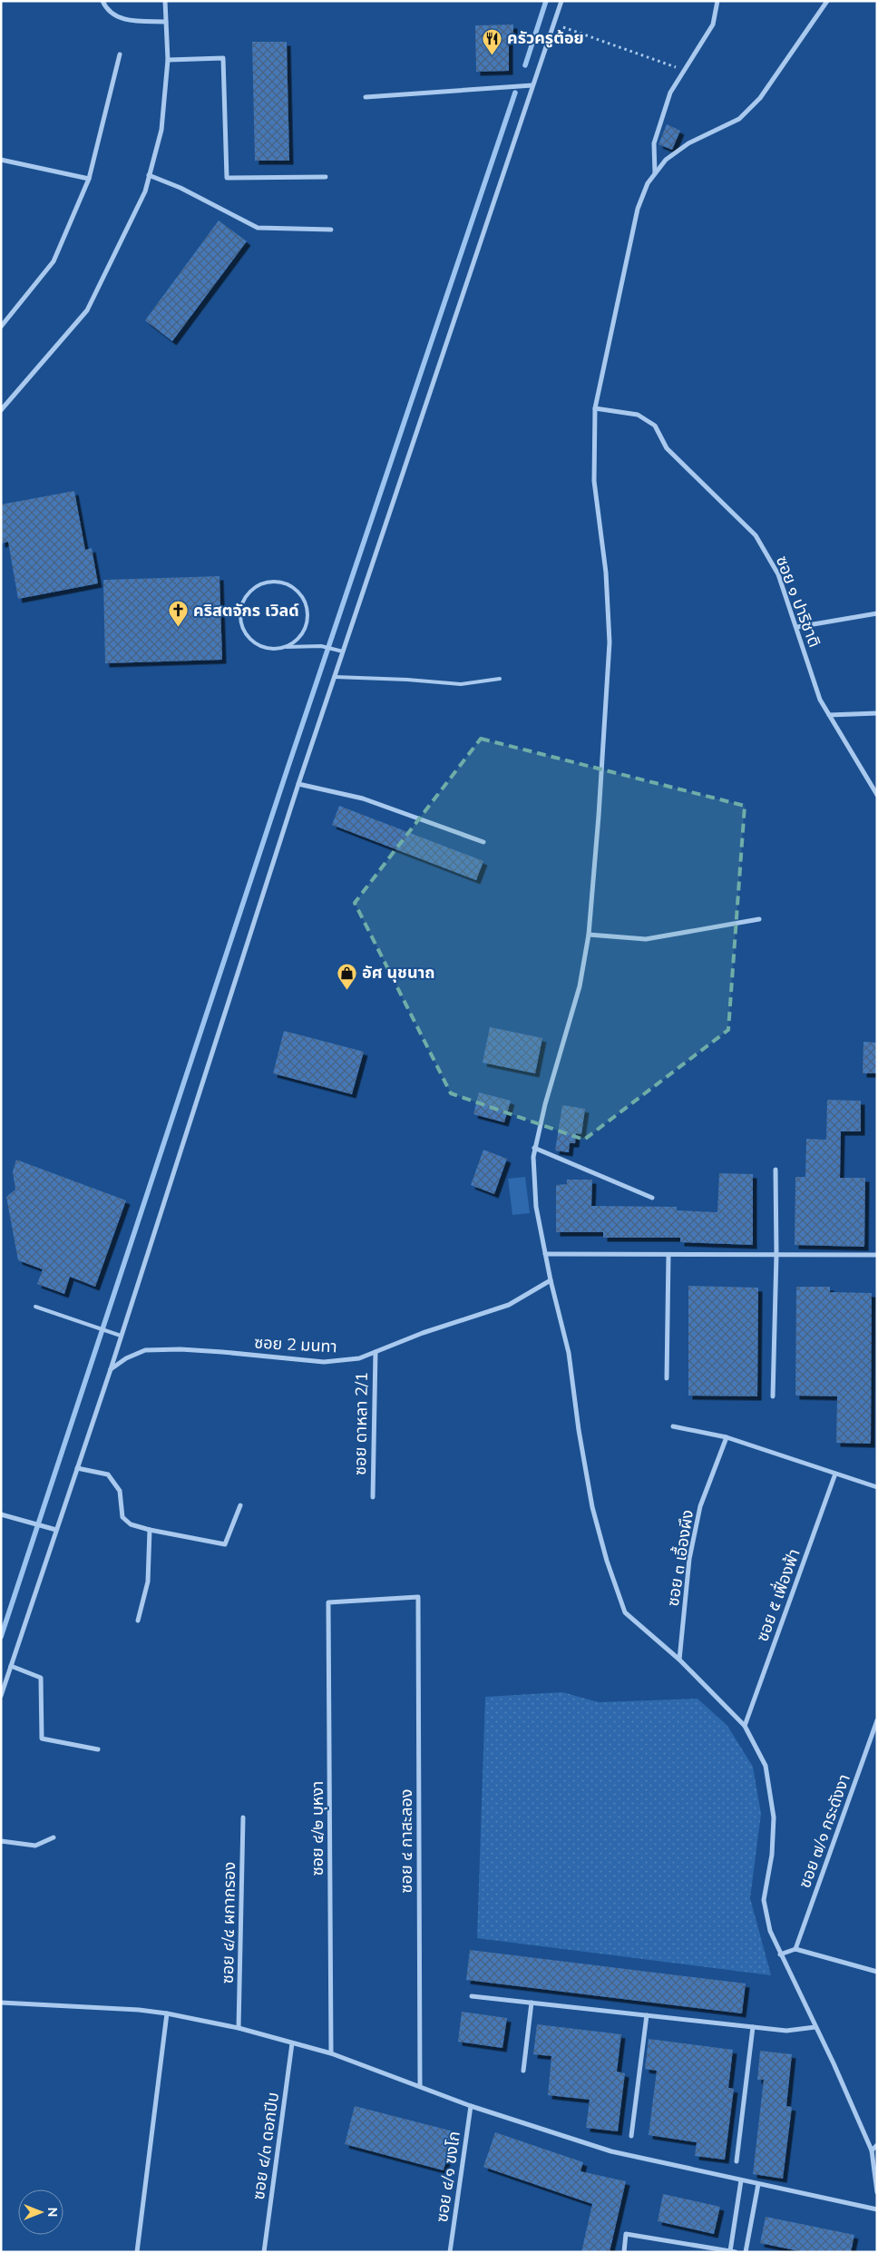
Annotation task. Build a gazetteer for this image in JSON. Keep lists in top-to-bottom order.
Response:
{
  "streets": {
    "street": [
      "ซอย ๑ ปาริชาติ",
      "ซอย 2 มนทา",
      "ซอย ดาหลา 2/1",
      "ซอย ๓ เอื้องผึง",
      "ซอย ๕ เฟื่องฟ้า",
      "ซอย ๔/๒ บุหงา",
      "ซอย ๗/๑ กระดังงา",
      "ซอย ๔ กาสะลอง",
      "ซอย ๔/๔ ผกากรอง",
      "ซอย ๔/๓ ดอกปีบ",
      "ซอย ๔/๑ ฃงโก"
    ]
  },
  "crossings": [
    ["ซอย 2 มนทา", "ซอย ดาหลา 2/1"],
    ["ซอย ๔/๒ บุหงา", "ซอย ๔ กาสะลอง"]
  ],
  "places": {
    "restaurant": ["ครัวครูต้อย"],
    "church": ["คริสตจักร เวิลด์"],
    "shop": ["อัศ นุชนาถ"]
  },
  "north": "right"
}
